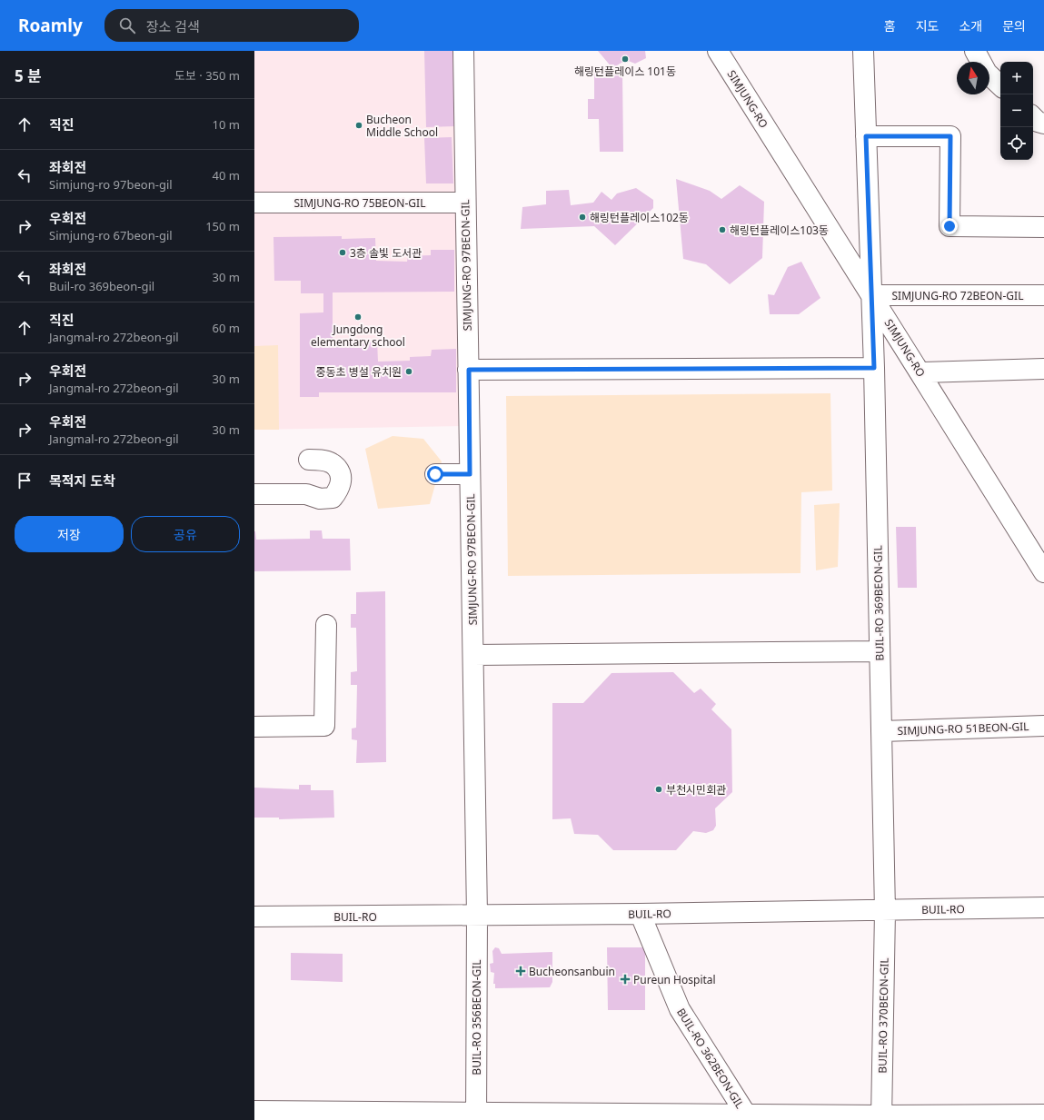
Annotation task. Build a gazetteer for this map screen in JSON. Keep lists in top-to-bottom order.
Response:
{
  "streets": {
    "street": [
      "SIMJUNG-RO",
      "SIMJUNG-RO 75BEON-GIL",
      "SIMJUNG-RO 97BEON-GIL",
      "SIMJUNG-RO 72BEON-GIL",
      "BUIL-RO 369BEON-GIL",
      "SIMJUNG-RO 51BEON-GIL",
      "BUIL-RO",
      "BUIL-RO 370BEON-GIL",
      "BUIL-RO 356BEON-GIL",
      "BUIL-RO 362BEON-GIL"
    ]
  },
  "crossings": [
    ["SIMJUNG-RO", "SIMJUNG-RO 72BEON-GIL"],
    ["SIMJUNG-RO", "BUIL-RO 369BEON-GIL"],
    ["SIMJUNG-RO 75BEON-GIL", "SIMJUNG-RO 97BEON-GIL"],
    ["SIMJUNG-RO 97BEON-GIL", "BUIL-RO"],
    ["SIMJUNG-RO 97BEON-GIL", "BUIL-RO 356BEON-GIL"],
    ["SIMJUNG-RO 72BEON-GIL", "BUIL-RO 369BEON-GIL"],
    ["BUIL-RO 369BEON-GIL", "SIMJUNG-RO 51BEON-GIL"],
    ["BUIL-RO 369BEON-GIL", "BUIL-RO"],
    ["BUIL-RO 369BEON-GIL", "BUIL-RO 370BEON-GIL"],
    ["BUIL-RO", "BUIL-RO 370BEON-GIL"],
    ["BUIL-RO", "BUIL-RO 356BEON-GIL"],
    ["BUIL-RO", "BUIL-RO 362BEON-GIL"]
  ],
  "places": {
    "other": [
      "해링턴플레이스 101동",
      "Bucheon Middle School",
      "해링턴플레이스102동",
      "해링턴플레이스103동",
      "3층 솔빛 도서관",
      "Jungdong elementary school",
      "중동초 병설 유치원",
      "부천시민회관"
    ],
    "health": ["Bucheonsanbuin", "Pureun Hospital"]
  },
  "north": "top",
  "page": {
    "header": "Roamly",
    "search": "장소 검색",
    "nav": [
      "홈",
      "지도",
      "소개",
      "문의"
    ],
    "heading": ["5 분", "도보 · 350 m"],
    "map_buttons": ["+", "−"],
    "list": [
      ["직진", "10 m"],
      ["좌회전", "Simjung-ro 97beon-gil", "40 m"],
      ["우회전", "Simjung-ro 67beon-gil", "150 m"],
      ["좌회전", "Buil-ro 369beon-gil", "30 m"],
      ["직진", "Jangmal-ro 272beon-gil", "60 m"],
      ["우회전", "Jangmal-ro 272beon-gil", "30 m"],
      ["우회전", "Jangmal-ro 272beon-gil", "30 m"],
      "목적지 도착"
    ],
    "buttons": ["저장", "공유"]
  }
}
